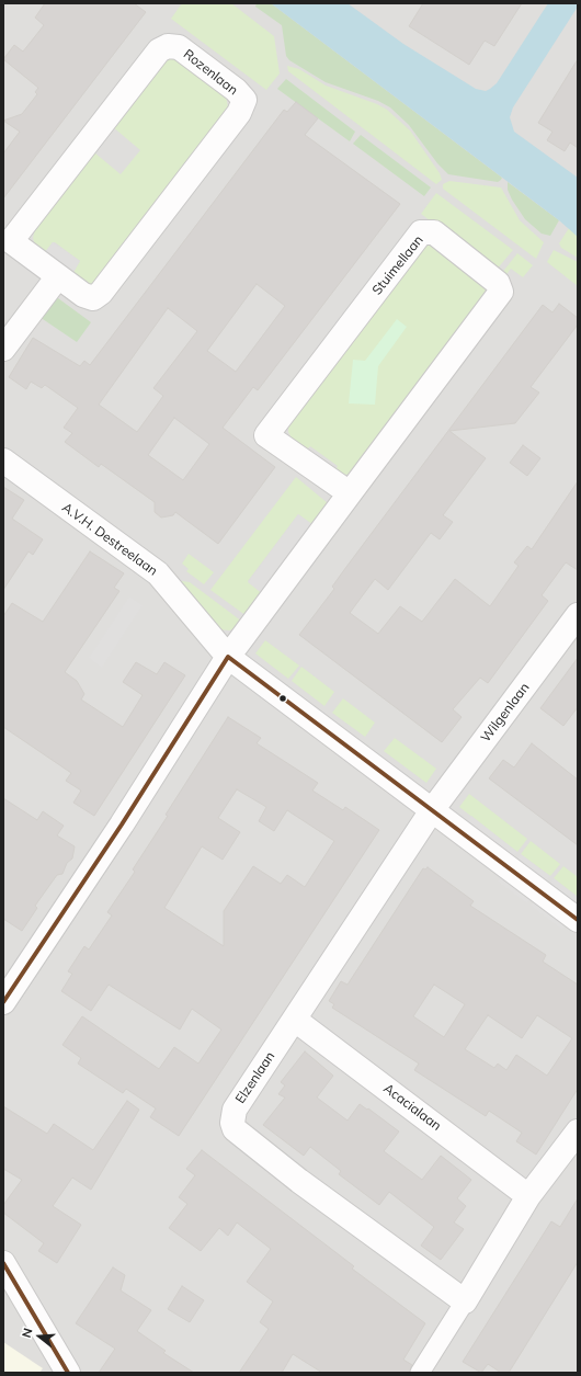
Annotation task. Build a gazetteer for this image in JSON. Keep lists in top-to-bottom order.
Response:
{
  "streets": {
    "street": [
      "Rozenlaan",
      "Stuimellaan",
      "A.V.H. Destreelaan",
      "Wilgenlaan",
      "Elzenlaan",
      "Acacialaan"
    ]
  },
  "crossings": [
    ["Stuimellaan", "A.V.H. Destreelaan"],
    ["A.V.H. Destreelaan", "Wilgenlaan"],
    ["A.V.H. Destreelaan", "Elzenlaan"],
    ["Wilgenlaan", "Elzenlaan"],
    ["Elzenlaan", "Acacialaan"]
  ],
  "north": "left"
}
